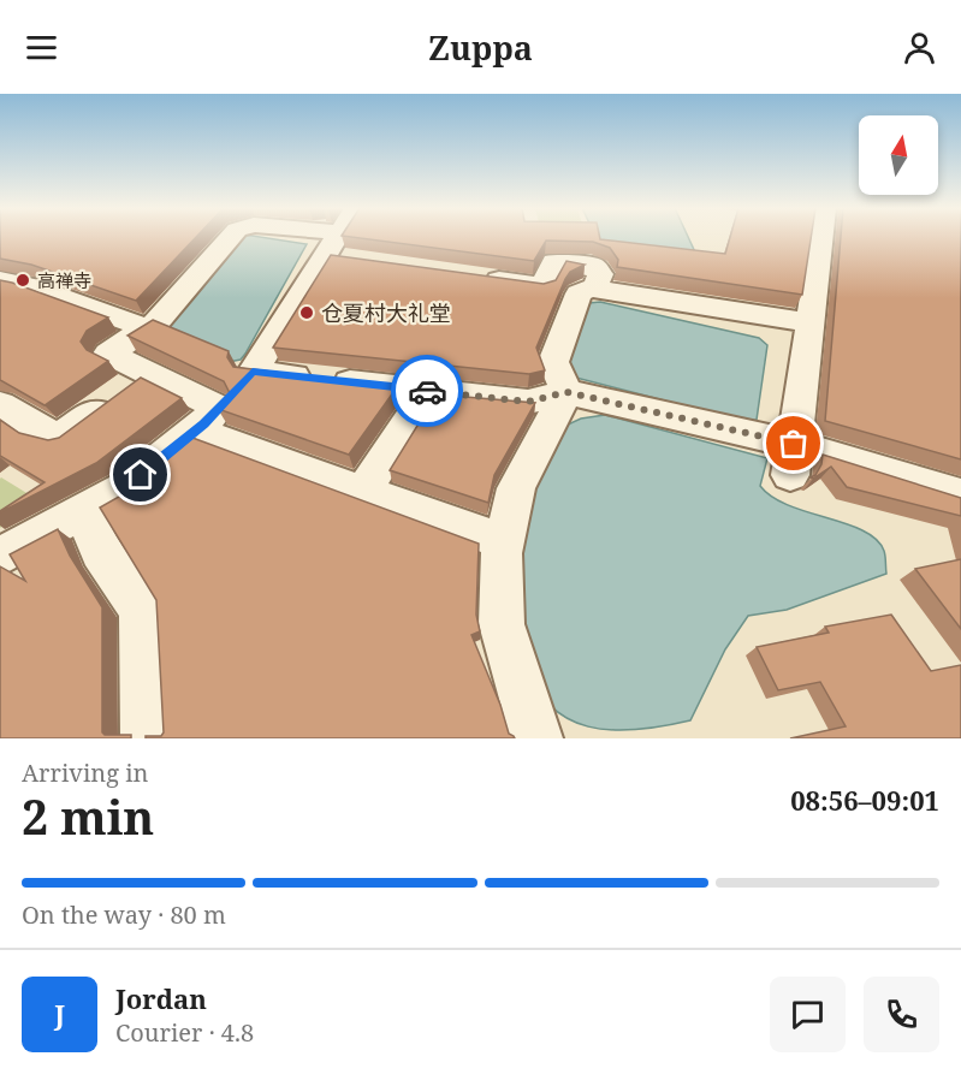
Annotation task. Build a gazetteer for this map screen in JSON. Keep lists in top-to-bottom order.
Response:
{
  "places": ["高禅寺", "仓夏村大礼堂"],
  "north": "top",
  "page": {
    "header": "Zuppa",
    "heading": ["2 min", "Arriving in", "08:56–09:01"],
    "panel": ["Jordan", "Courier · 4.8"],
    "bar": "On the way · 80 m",
    "round": "J"
  }
}
